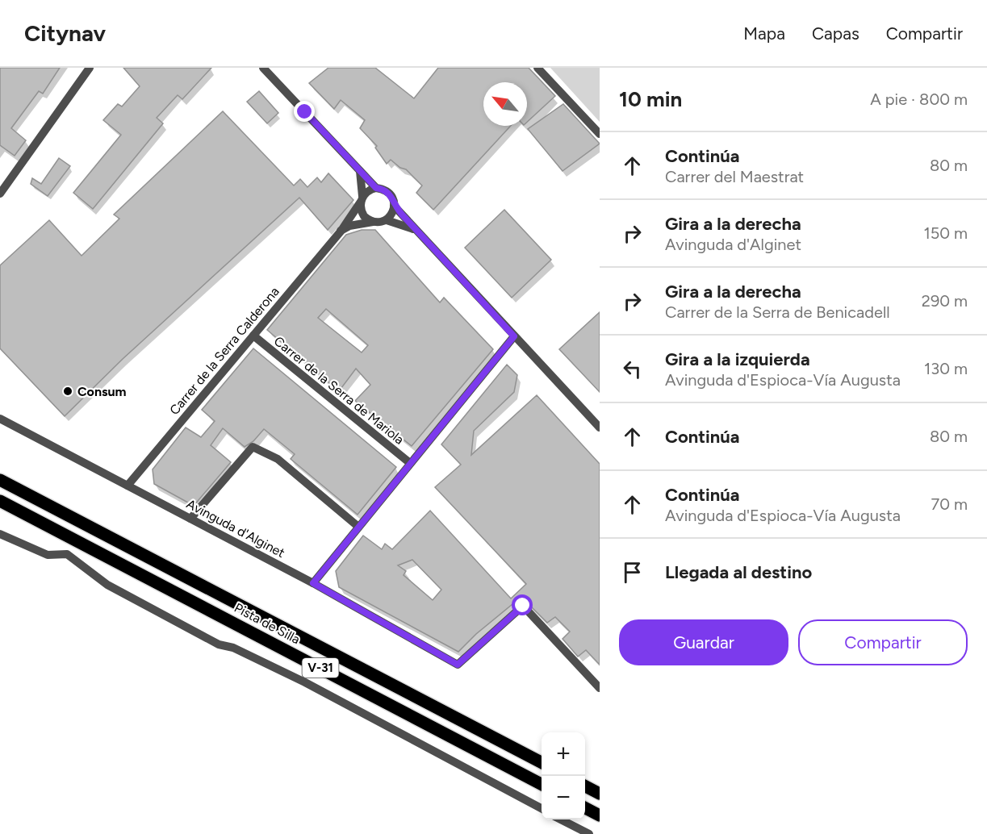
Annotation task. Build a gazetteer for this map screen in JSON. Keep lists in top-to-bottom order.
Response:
{
  "streets": {
    "highway": ["Pista de Silla", "V-31"],
    "street": ["Carrer de la Serra Calderona", "Carrer de la Serra de Mariola", "Avinguda d'Alginet"]
  },
  "crossings": [
    ["Carrer de la Serra Calderona", "Carrer de la Serra de Mariola"],
    ["Carrer de la Serra Calderona", "Avinguda d'Alginet"]
  ],
  "places": ["Consum"],
  "north": "top left",
  "page": {
    "header": "Citynav",
    "nav": ["Mapa", "Capas", "Compartir"],
    "heading": ["10 min", "A pie · 800 m"],
    "list": [
      ["Continúa", "Carrer del Maestrat", "80 m"],
      ["Gira a la derecha", "Avinguda d'Alginet", "150 m"],
      ["Gira a la derecha", "Carrer de la Serra de Benicadell", "290 m"],
      ["Gira a la izquierda", "Avinguda d'Espioca-Vía Augusta", "130 m"],
      ["Continúa", "80 m"],
      ["Continúa", "Avinguda d'Espioca-Vía Augusta", "70 m"],
      "Llegada al destino"
    ],
    "buttons": ["Guardar", "Compartir"],
    "map_buttons": ["+", "−"]
  }
}
